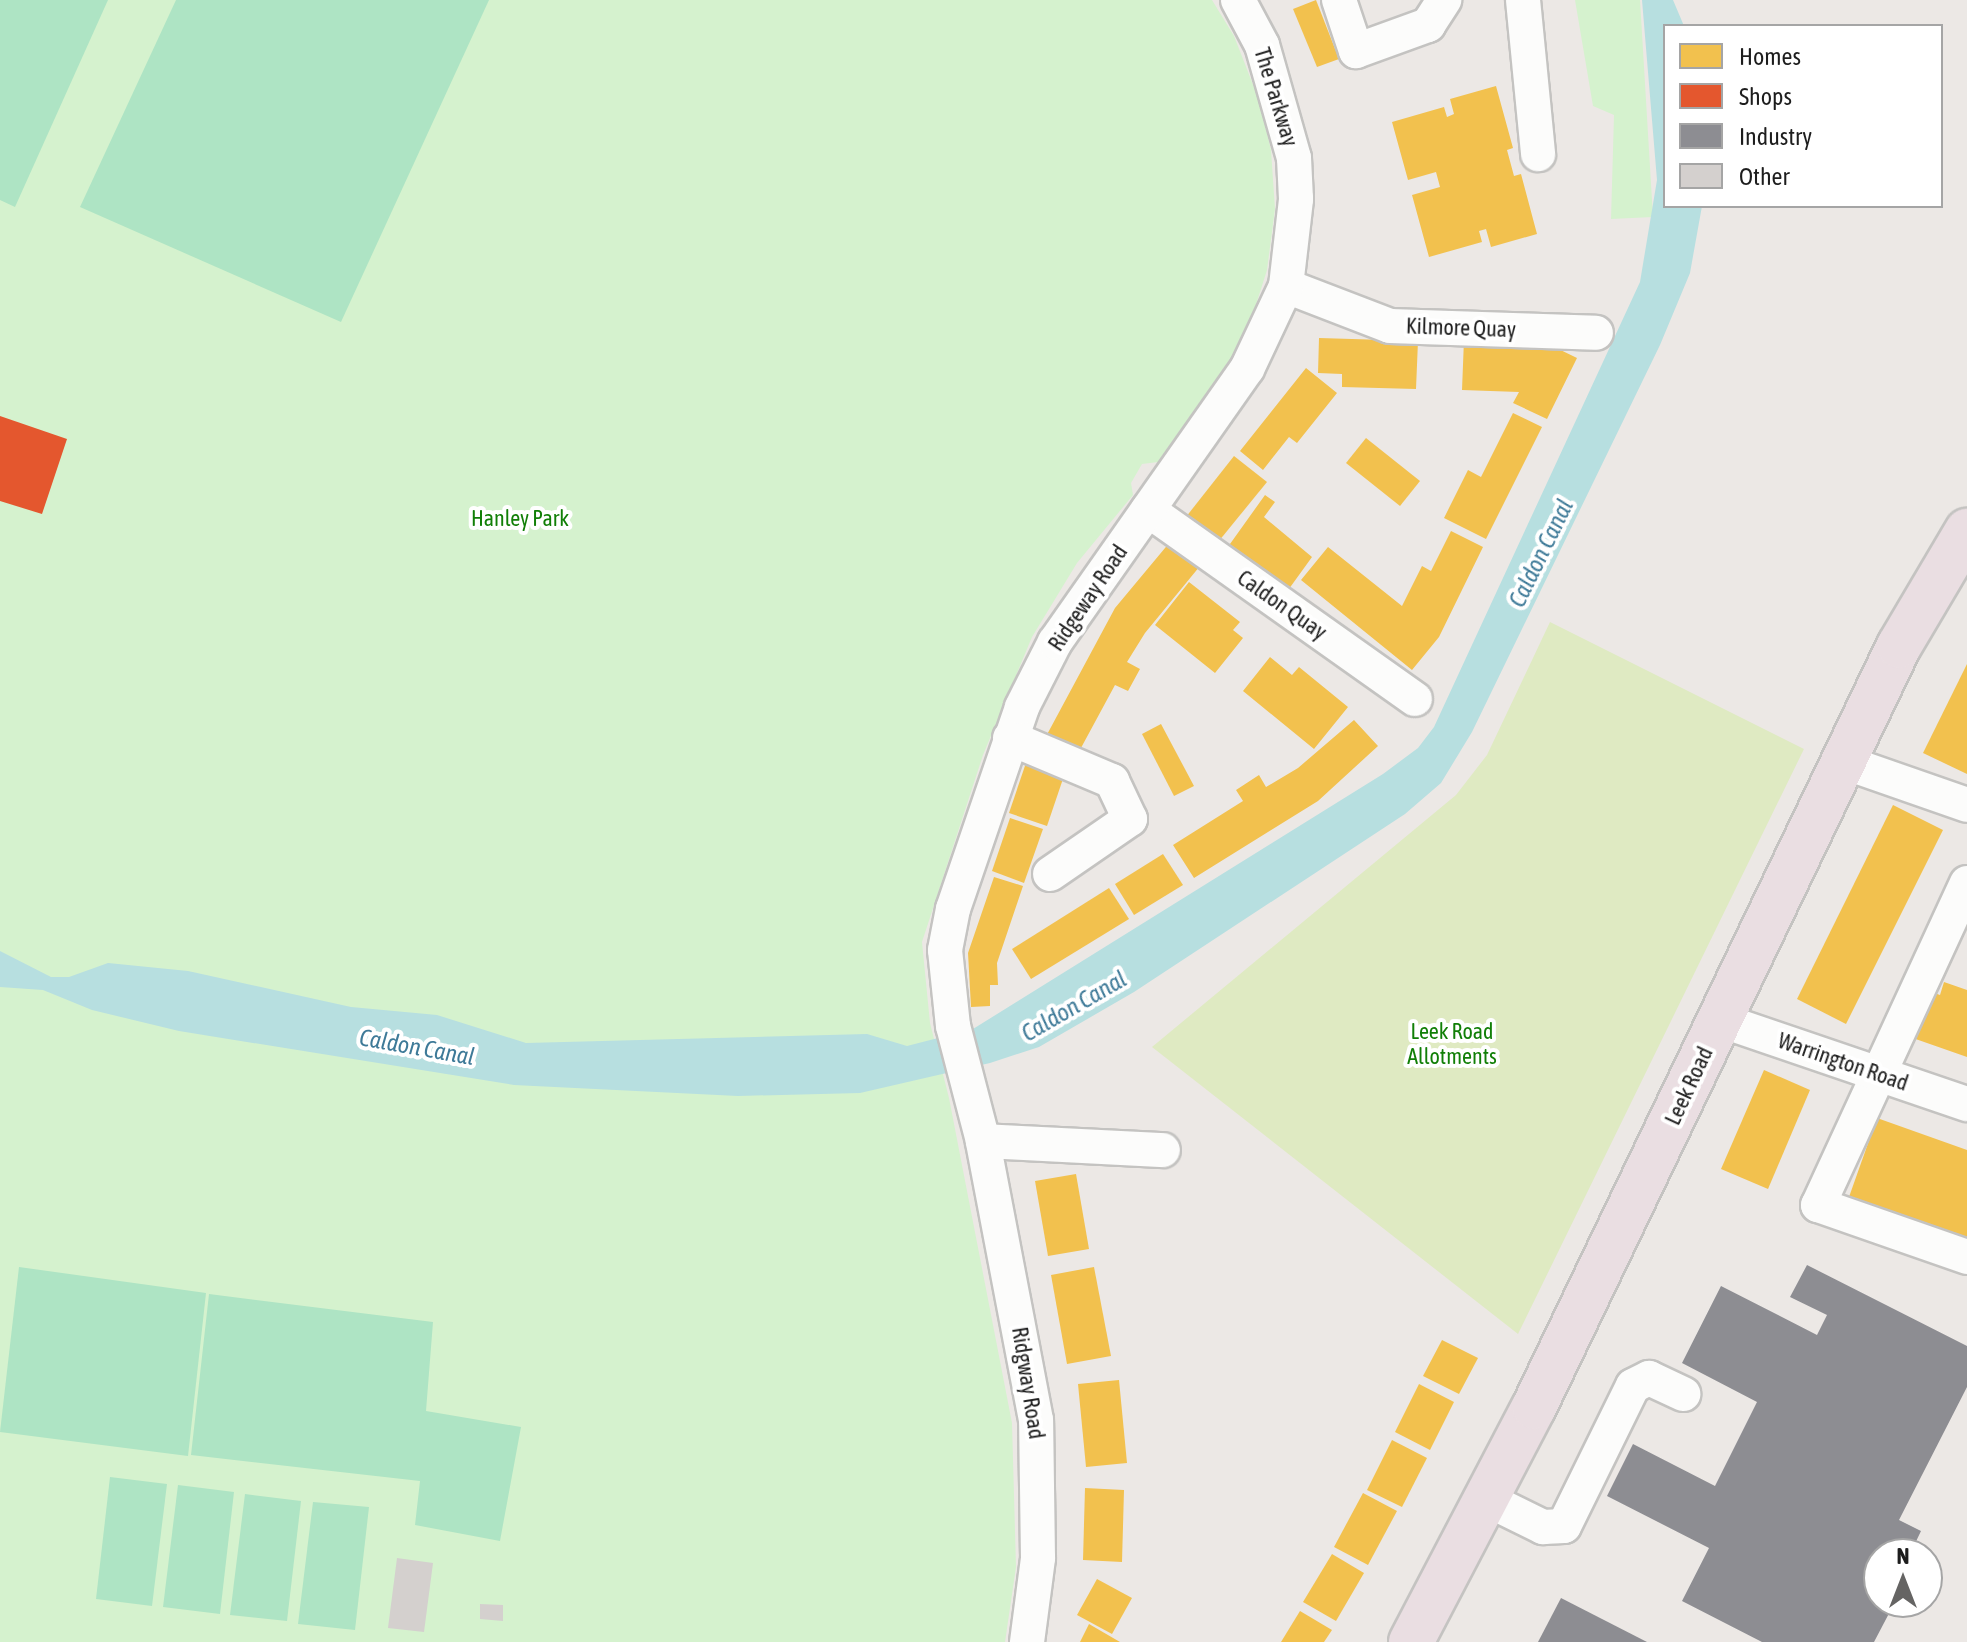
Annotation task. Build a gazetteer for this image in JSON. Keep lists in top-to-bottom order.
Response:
{
  "streets": {
    "highway": ["Leek Road"],
    "street": [
      "The Parkway",
      "Kilmore Quay",
      "Ridgeway Road",
      "Caldon Quay",
      "Warrington Road",
      "Ridgway Road"
    ]
  },
  "crossings": [
    ["The Parkway", "Ridgeway Road"],
    ["Kilmore Quay", "Ridgeway Road"],
    ["Ridgeway Road", "Caldon Quay"],
    ["Ridgeway Road", "Ridgway Road"],
    ["Warrington Road", "Leek Road"]
  ],
  "water": ["Caldon Canal"],
  "parks": ["Hanley Park", "Leek Road Allotments"],
  "legend": [
    "Homes",
    "Shops",
    "Industry",
    "Other"
  ],
  "north": "top"
}
